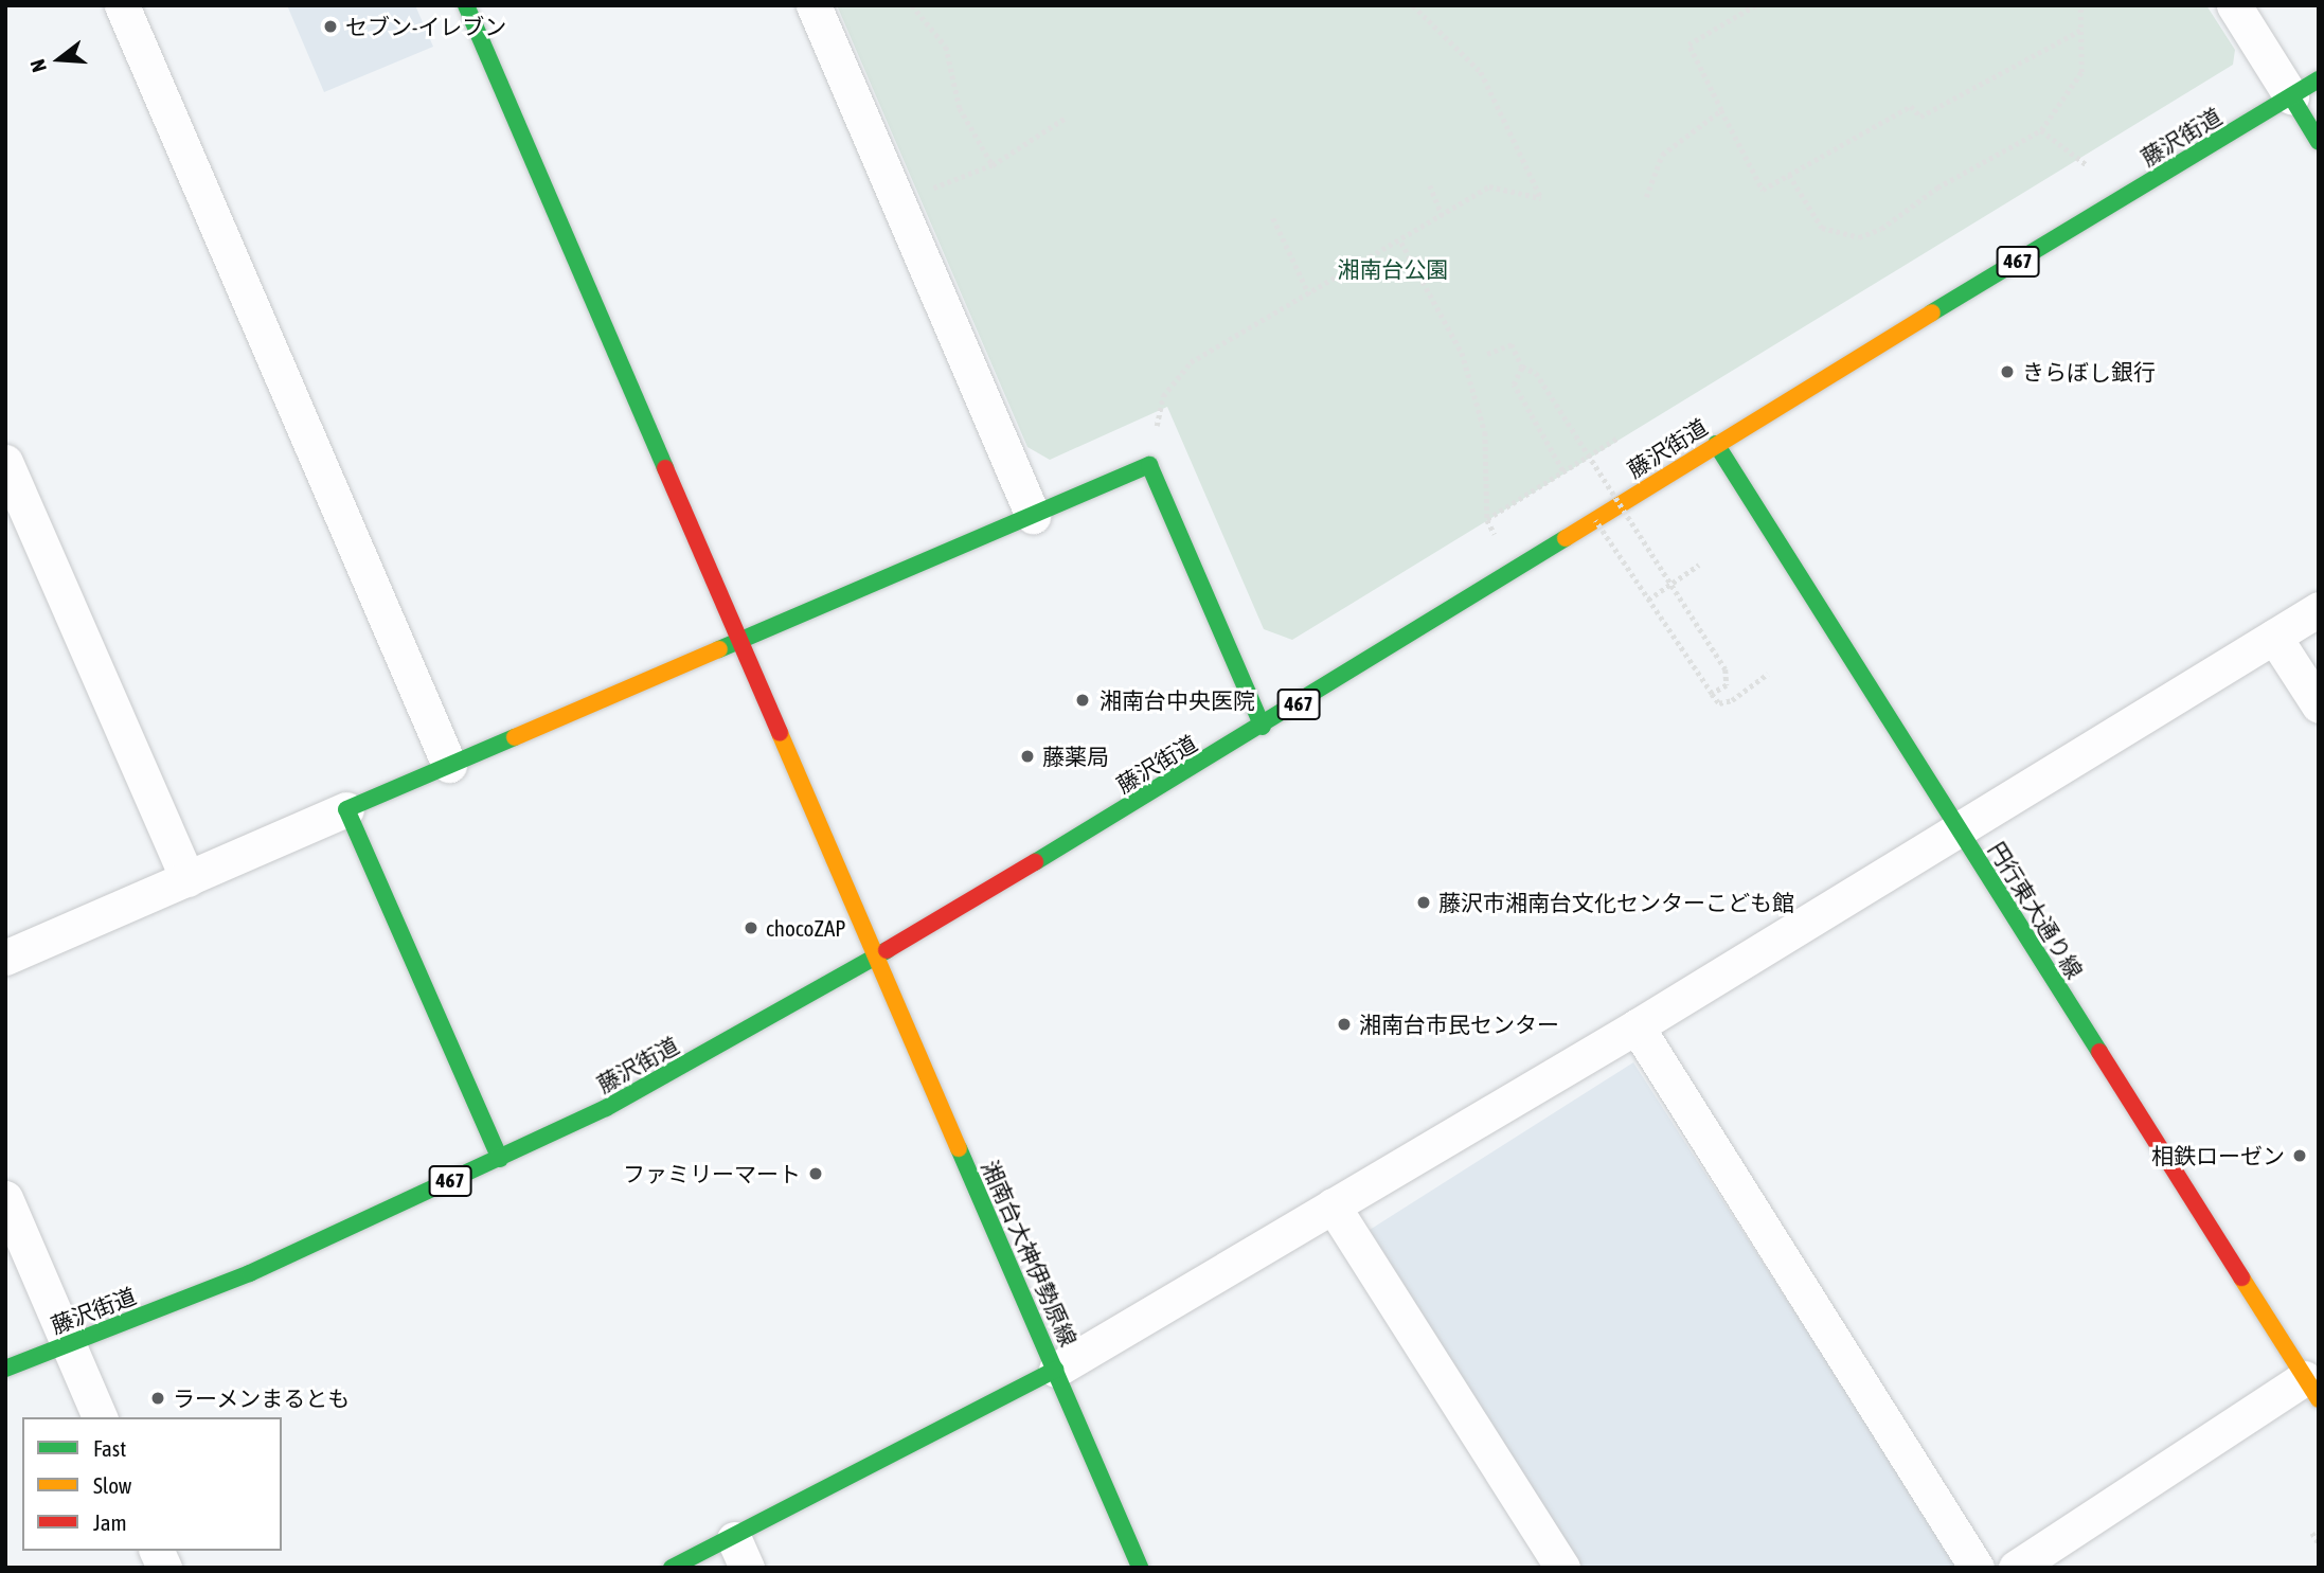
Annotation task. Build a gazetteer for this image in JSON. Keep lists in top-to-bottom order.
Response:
{
  "streets": {
    "main road": [
      "藤沢街道",
      "467",
      "円行東大通り線",
      "湘南台大神伊勢原線"
    ]
  },
  "crossings": [
    ["藤沢街道", "円行東大通り線"],
    ["藤沢街道", "湘南台大神伊勢原線"]
  ],
  "parks": ["湘南台公園"],
  "places": [
    "セブン-イレブン",
    "きらぼし銀行",
    "湘南台中央医院",
    "藤薬局",
    "藤沢市湘南台文化センターこども館",
    "chocoZAP",
    "湘南台市民センター",
    "相鉄ローゼン",
    "ファミリーマート",
    "ラーメンまるとも"
  ],
  "legend": ["Fast", "Slow", "Jam"],
  "north": "left"
}
